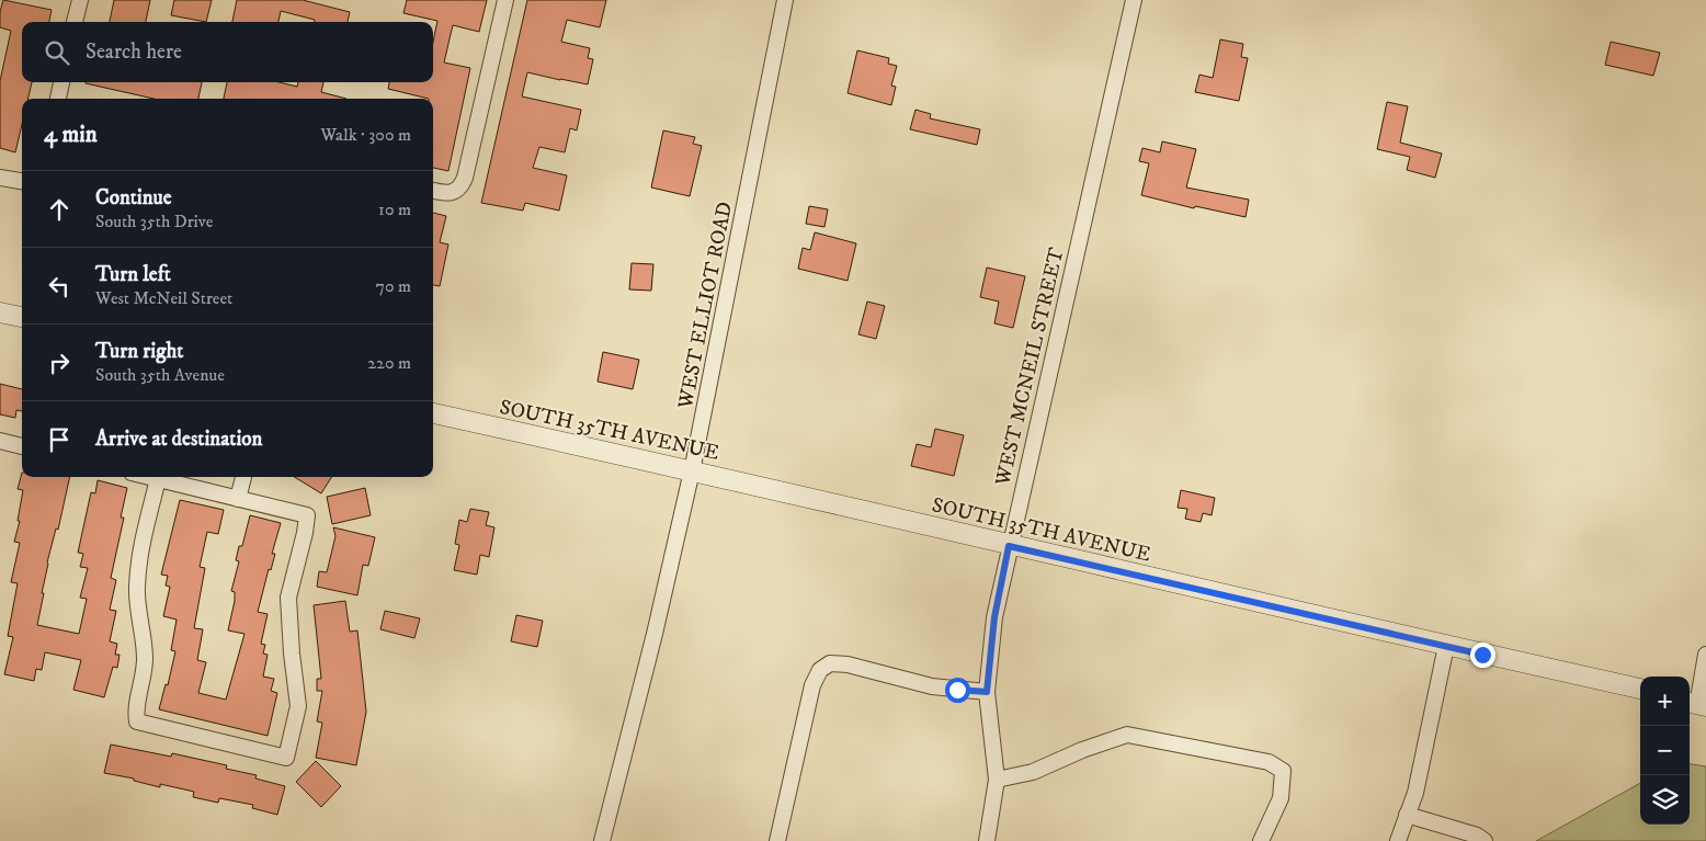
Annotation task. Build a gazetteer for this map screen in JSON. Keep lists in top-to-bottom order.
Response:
{
  "streets": {
    "street": ["WEST ELLIOT ROAD", "WEST MCNEIL STREET", "SOUTH 35TH AVENUE"]
  },
  "crossings": [
    ["WEST ELLIOT ROAD", "SOUTH 35TH AVENUE"],
    ["WEST MCNEIL STREET", "SOUTH 35TH AVENUE"]
  ],
  "page": {
    "search": "Search here",
    "heading": ["4 min", "Walk · 300 m"],
    "list": [
      ["Continue", "South 35th Drive", "10 m"],
      ["Turn left", "West McNeil Street", "70 m"],
      ["Turn right", "South 35th Avenue", "220 m"],
      "Arrive at destination"
    ],
    "map_buttons": ["+", "−"]
  }
}
